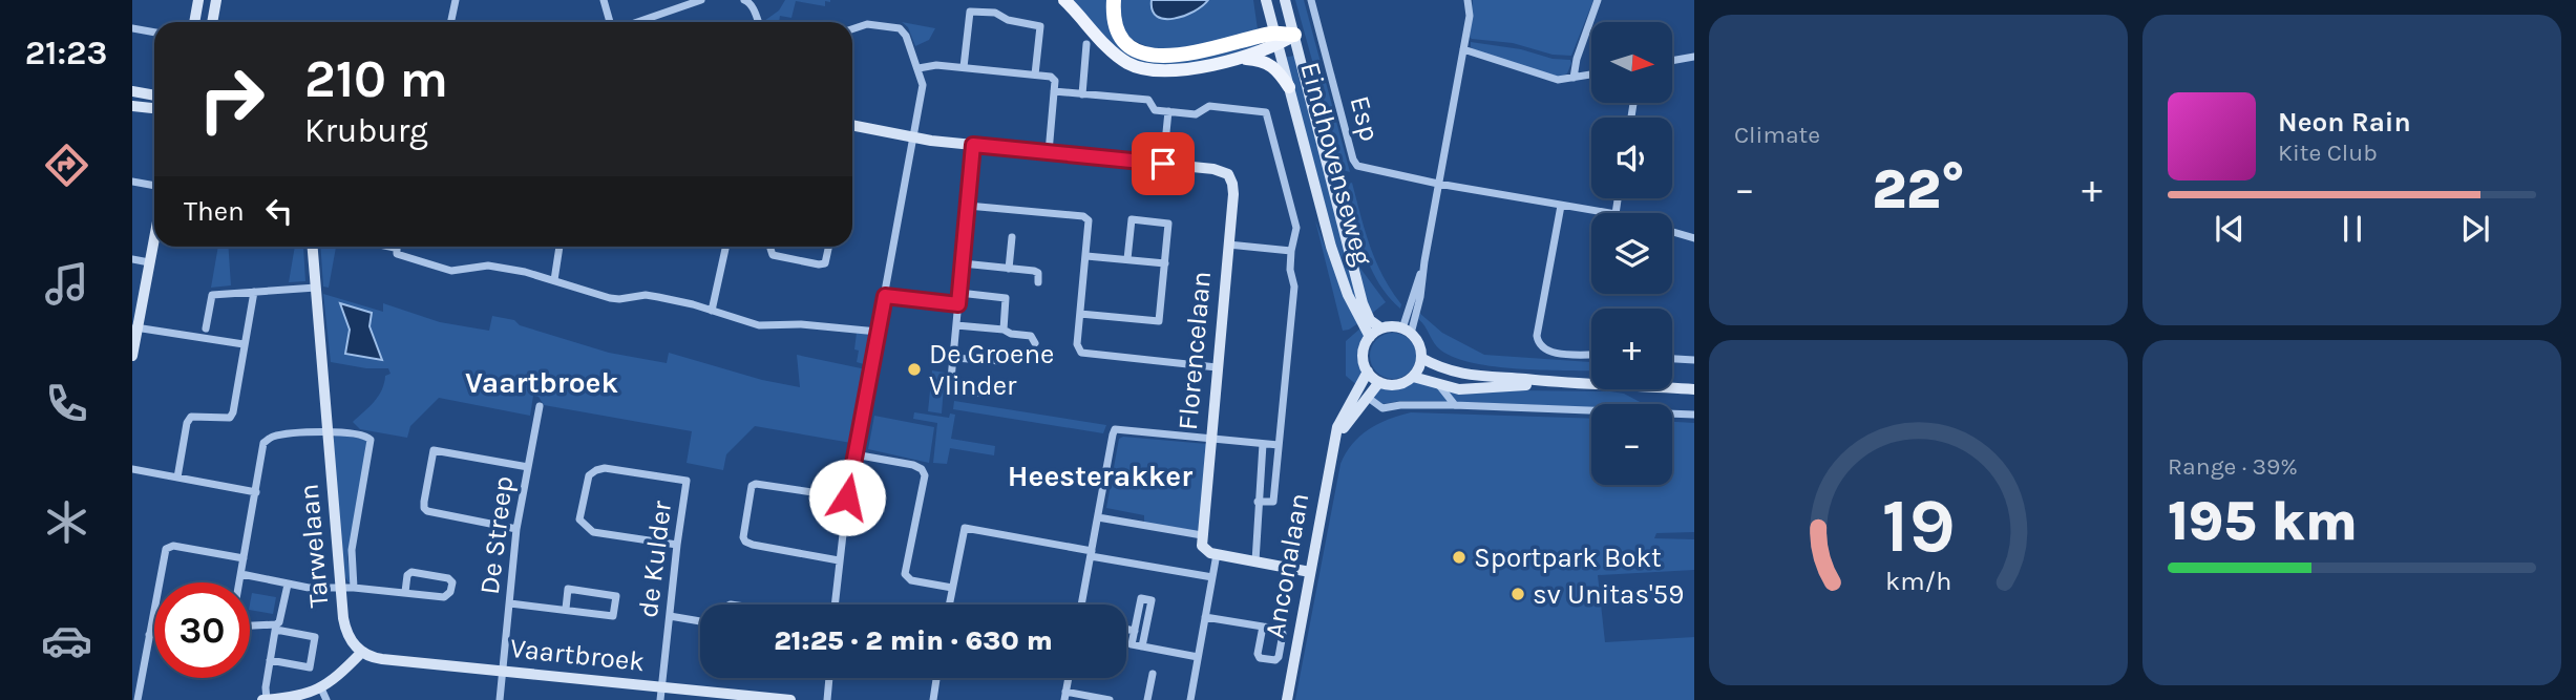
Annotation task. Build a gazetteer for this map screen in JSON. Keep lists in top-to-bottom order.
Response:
{
  "streets": {
    "street": [
      "Esp",
      "Eindhovenseweg",
      "Florencelaan",
      "De Streep",
      "Tarwelaan",
      "de Kulder",
      "Anconalaan",
      "Vaartbroek"
    ]
  },
  "crossings": [
    ["Eindhovenseweg", "Anconalaan"],
    ["De Streep", "Vaartbroek"],
    ["Tarwelaan", "Vaartbroek"],
    ["de Kulder", "Vaartbroek"]
  ],
  "districts": ["Vaartbroek", "Heesterakker"],
  "places": ["De Groene Vlinder", "Sportpark Bokt", "sv Unitas'59"],
  "north": "right",
  "page": {
    "tabs": "21:23",
    "tile": [
      "Climate",
      ["Range · 39%", "195 km"]
    ],
    "map_buttons": ["+", "−"],
    "turn": ["210 m", "Kruburg"],
    "song": ["Neon Rain", "Kite Club"],
    "heat": ["−", "22°", "+"],
    "then": "Then",
    "limit": "30",
    "trip": "21:25 · 2 min · 630 m",
    "gauge": ["19", "km/h"]
  }
}
